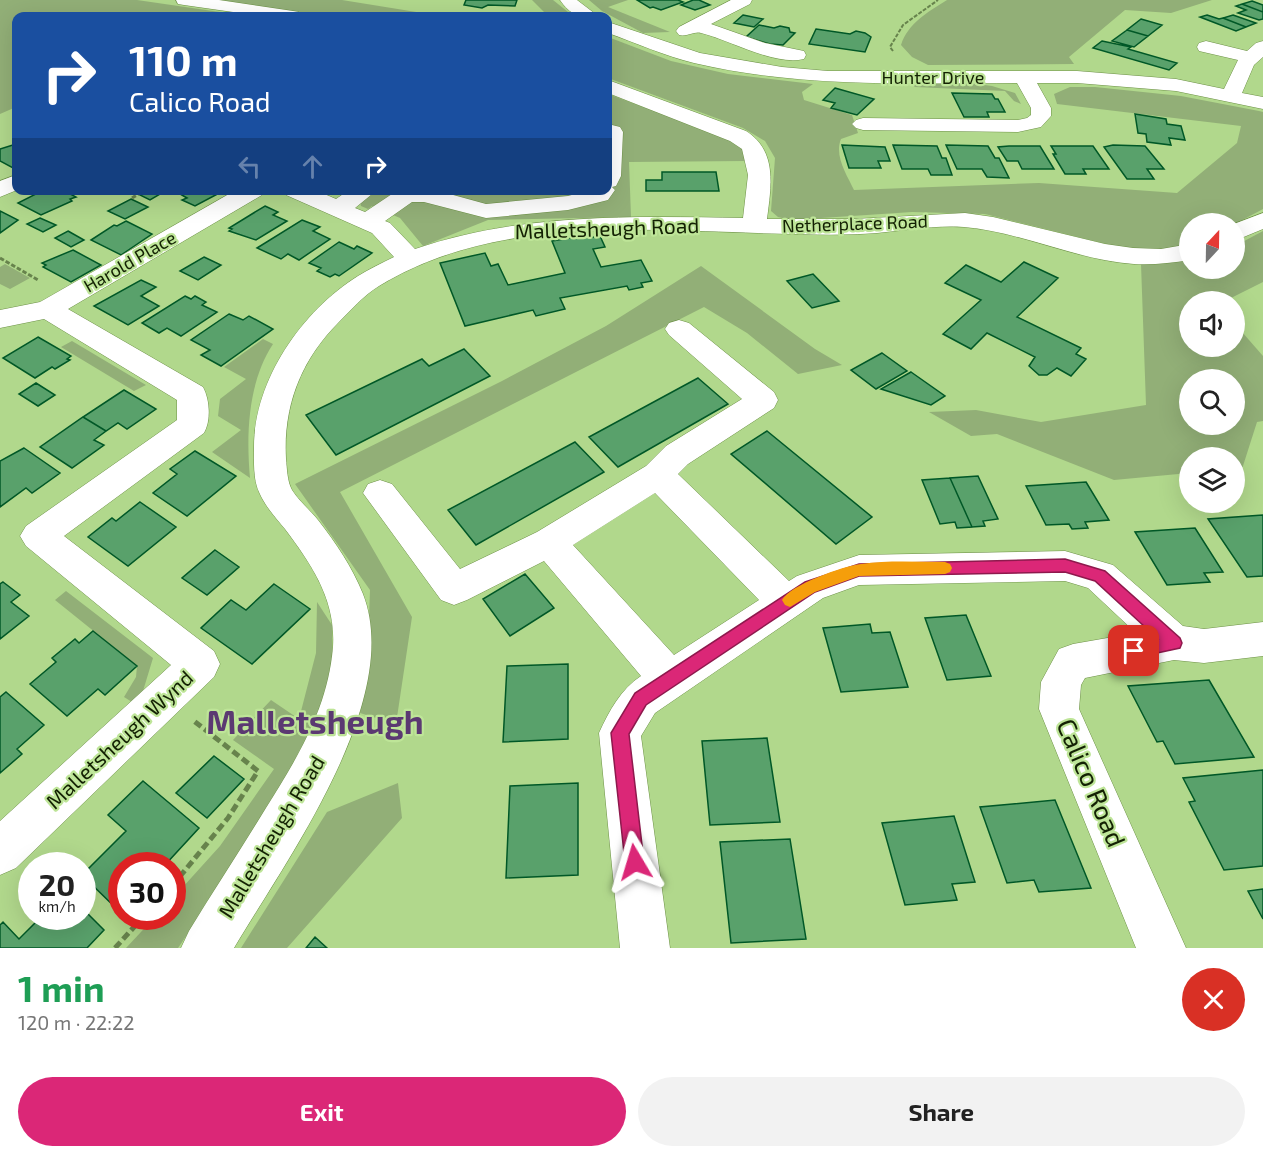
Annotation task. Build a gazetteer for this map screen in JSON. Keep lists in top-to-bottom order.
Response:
{
  "streets": {
    "street": [
      "Hunter Drive",
      "Netherplace Road",
      "Malletsheugh Road",
      "Harold Place",
      "Malletsheugh Wynd",
      "Calico Road"
    ]
  },
  "crossings": [
    ["Netherplace Road", "Malletsheugh Road"],
    ["Harold Place", "Malletsheugh Wynd"]
  ],
  "districts": ["Malletsheugh"],
  "north": "top",
  "page": {
    "turn": ["110 m", "Calico Road"],
    "speed": "20 km/h",
    "limit": "30",
    "heading": ["1 min", "120 m · 22:22"],
    "buttons": ["Exit", "Share"]
  }
}
